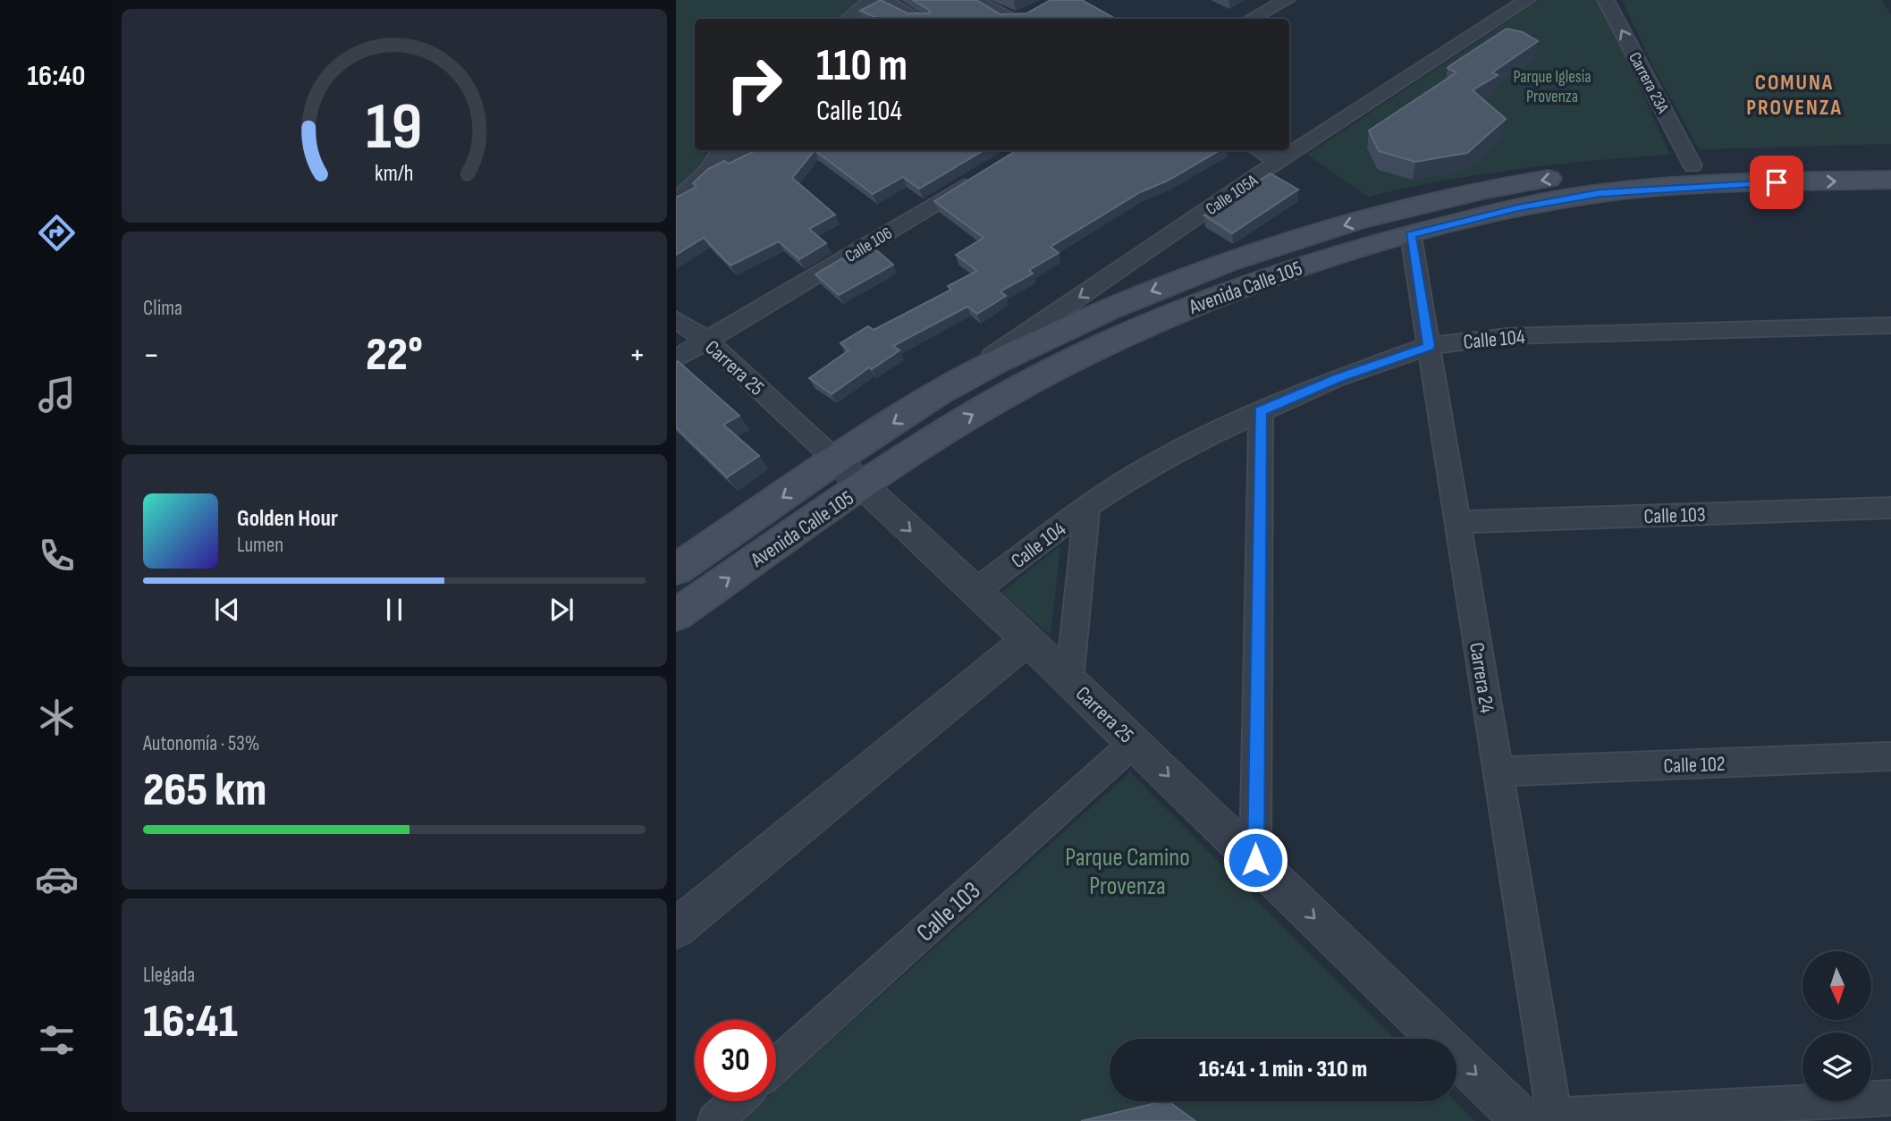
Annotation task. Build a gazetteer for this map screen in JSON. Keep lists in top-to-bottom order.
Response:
{
  "streets": {
    "main road": ["Avenida Calle 105"],
    "street": [
      "Carrera 23A",
      "Calle 105A",
      "Calle 106",
      "Calle 104",
      "Carrera 25",
      "Calle 103",
      "Carrera 24",
      "Calle 102"
    ]
  },
  "crossings": [
    ["Carrera 23A", "Avenida Calle 105"],
    ["Calle 105A", "Avenida Calle 105"],
    ["Calle 106", "Carrera 25"],
    ["Avenida Calle 105", "Carrera 25"],
    ["Avenida Calle 105", "Carrera 24"],
    ["Calle 104", "Carrera 25"],
    ["Calle 104", "Carrera 24"],
    ["Carrera 25", "Calle 103"],
    ["Carrera 25", "Carrera 24"],
    ["Calle 103", "Carrera 24"],
    ["Carrera 24", "Calle 102"]
  ],
  "one_way": ["Carrera 23A", "Calle 105A", "Carrera 25"],
  "districts": ["COMUNA PROVENZA"],
  "parks": ["Parque Iglesia Provenza", "Parque Camino Provenza"],
  "north": "bottom",
  "page": {
    "tabs": "16:40",
    "turn": ["110 m", "Calle 104"],
    "tile": [
      "Clima",
      ["Autonomía · 53%", "265 km"],
      ["Llegada", "16:41"]
    ],
    "heat": ["−", "22°", "+"],
    "song": ["Golden Hour", "Lumen"],
    "limit": "30",
    "trip": "16:41 · 1 min · 310 m",
    "gauge": ["19", "km/h"]
  }
}
